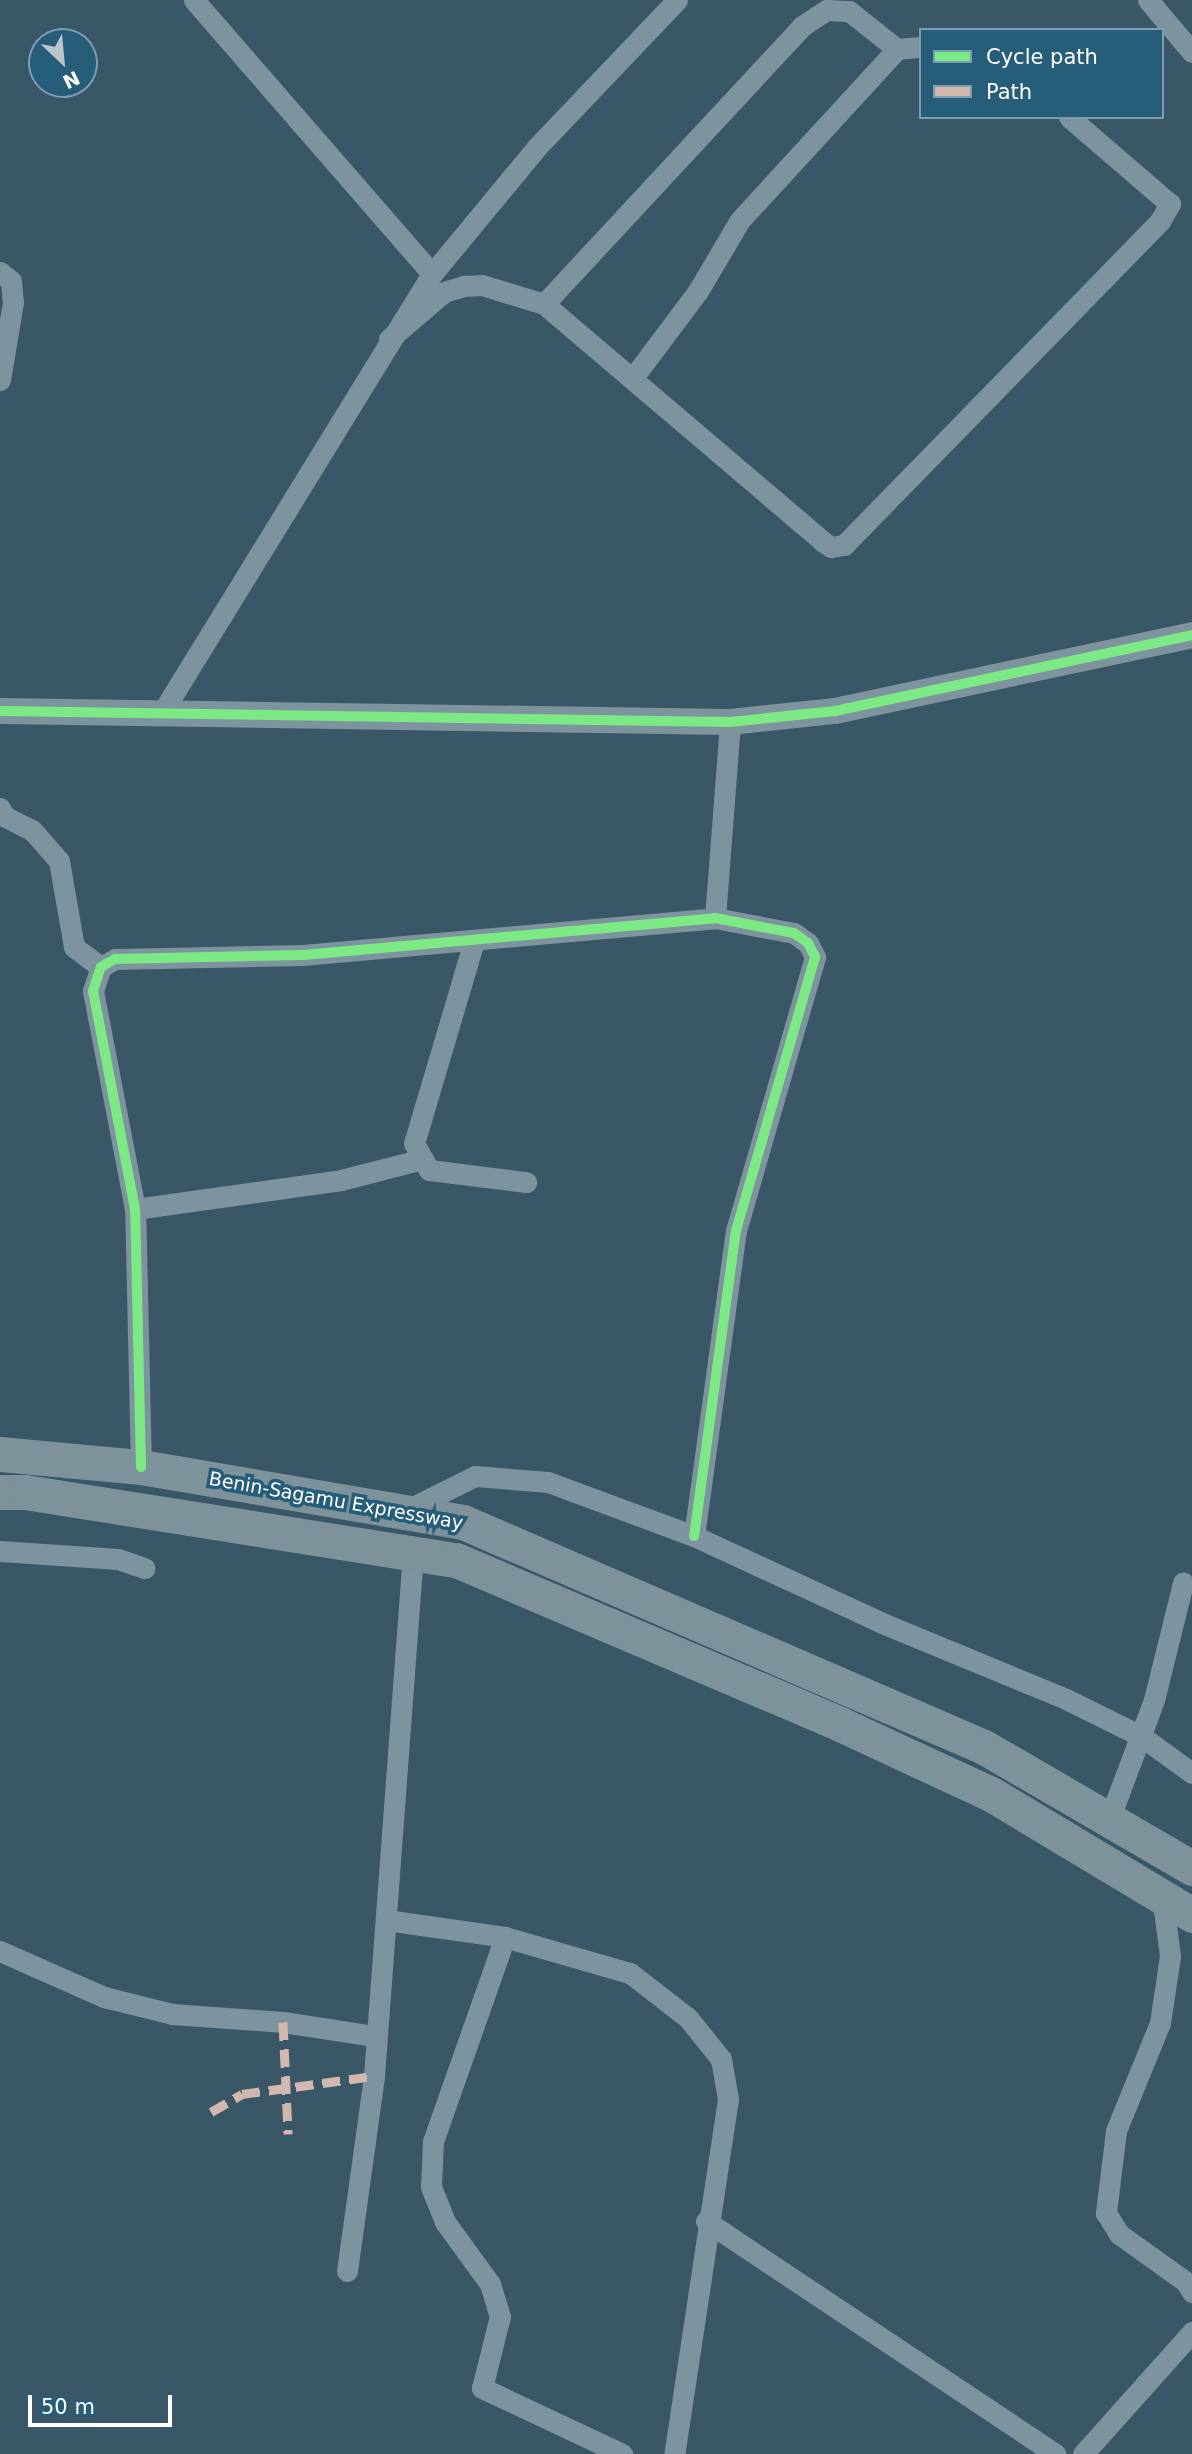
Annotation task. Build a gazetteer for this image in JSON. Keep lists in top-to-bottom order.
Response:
{
  "streets": {
    "highway": ["Benin-Sagamu Expressway"]
  },
  "legend": ["Cycle path", "Path"],
  "scale_bar": "50 m",
  "north": "bottom right"
}
